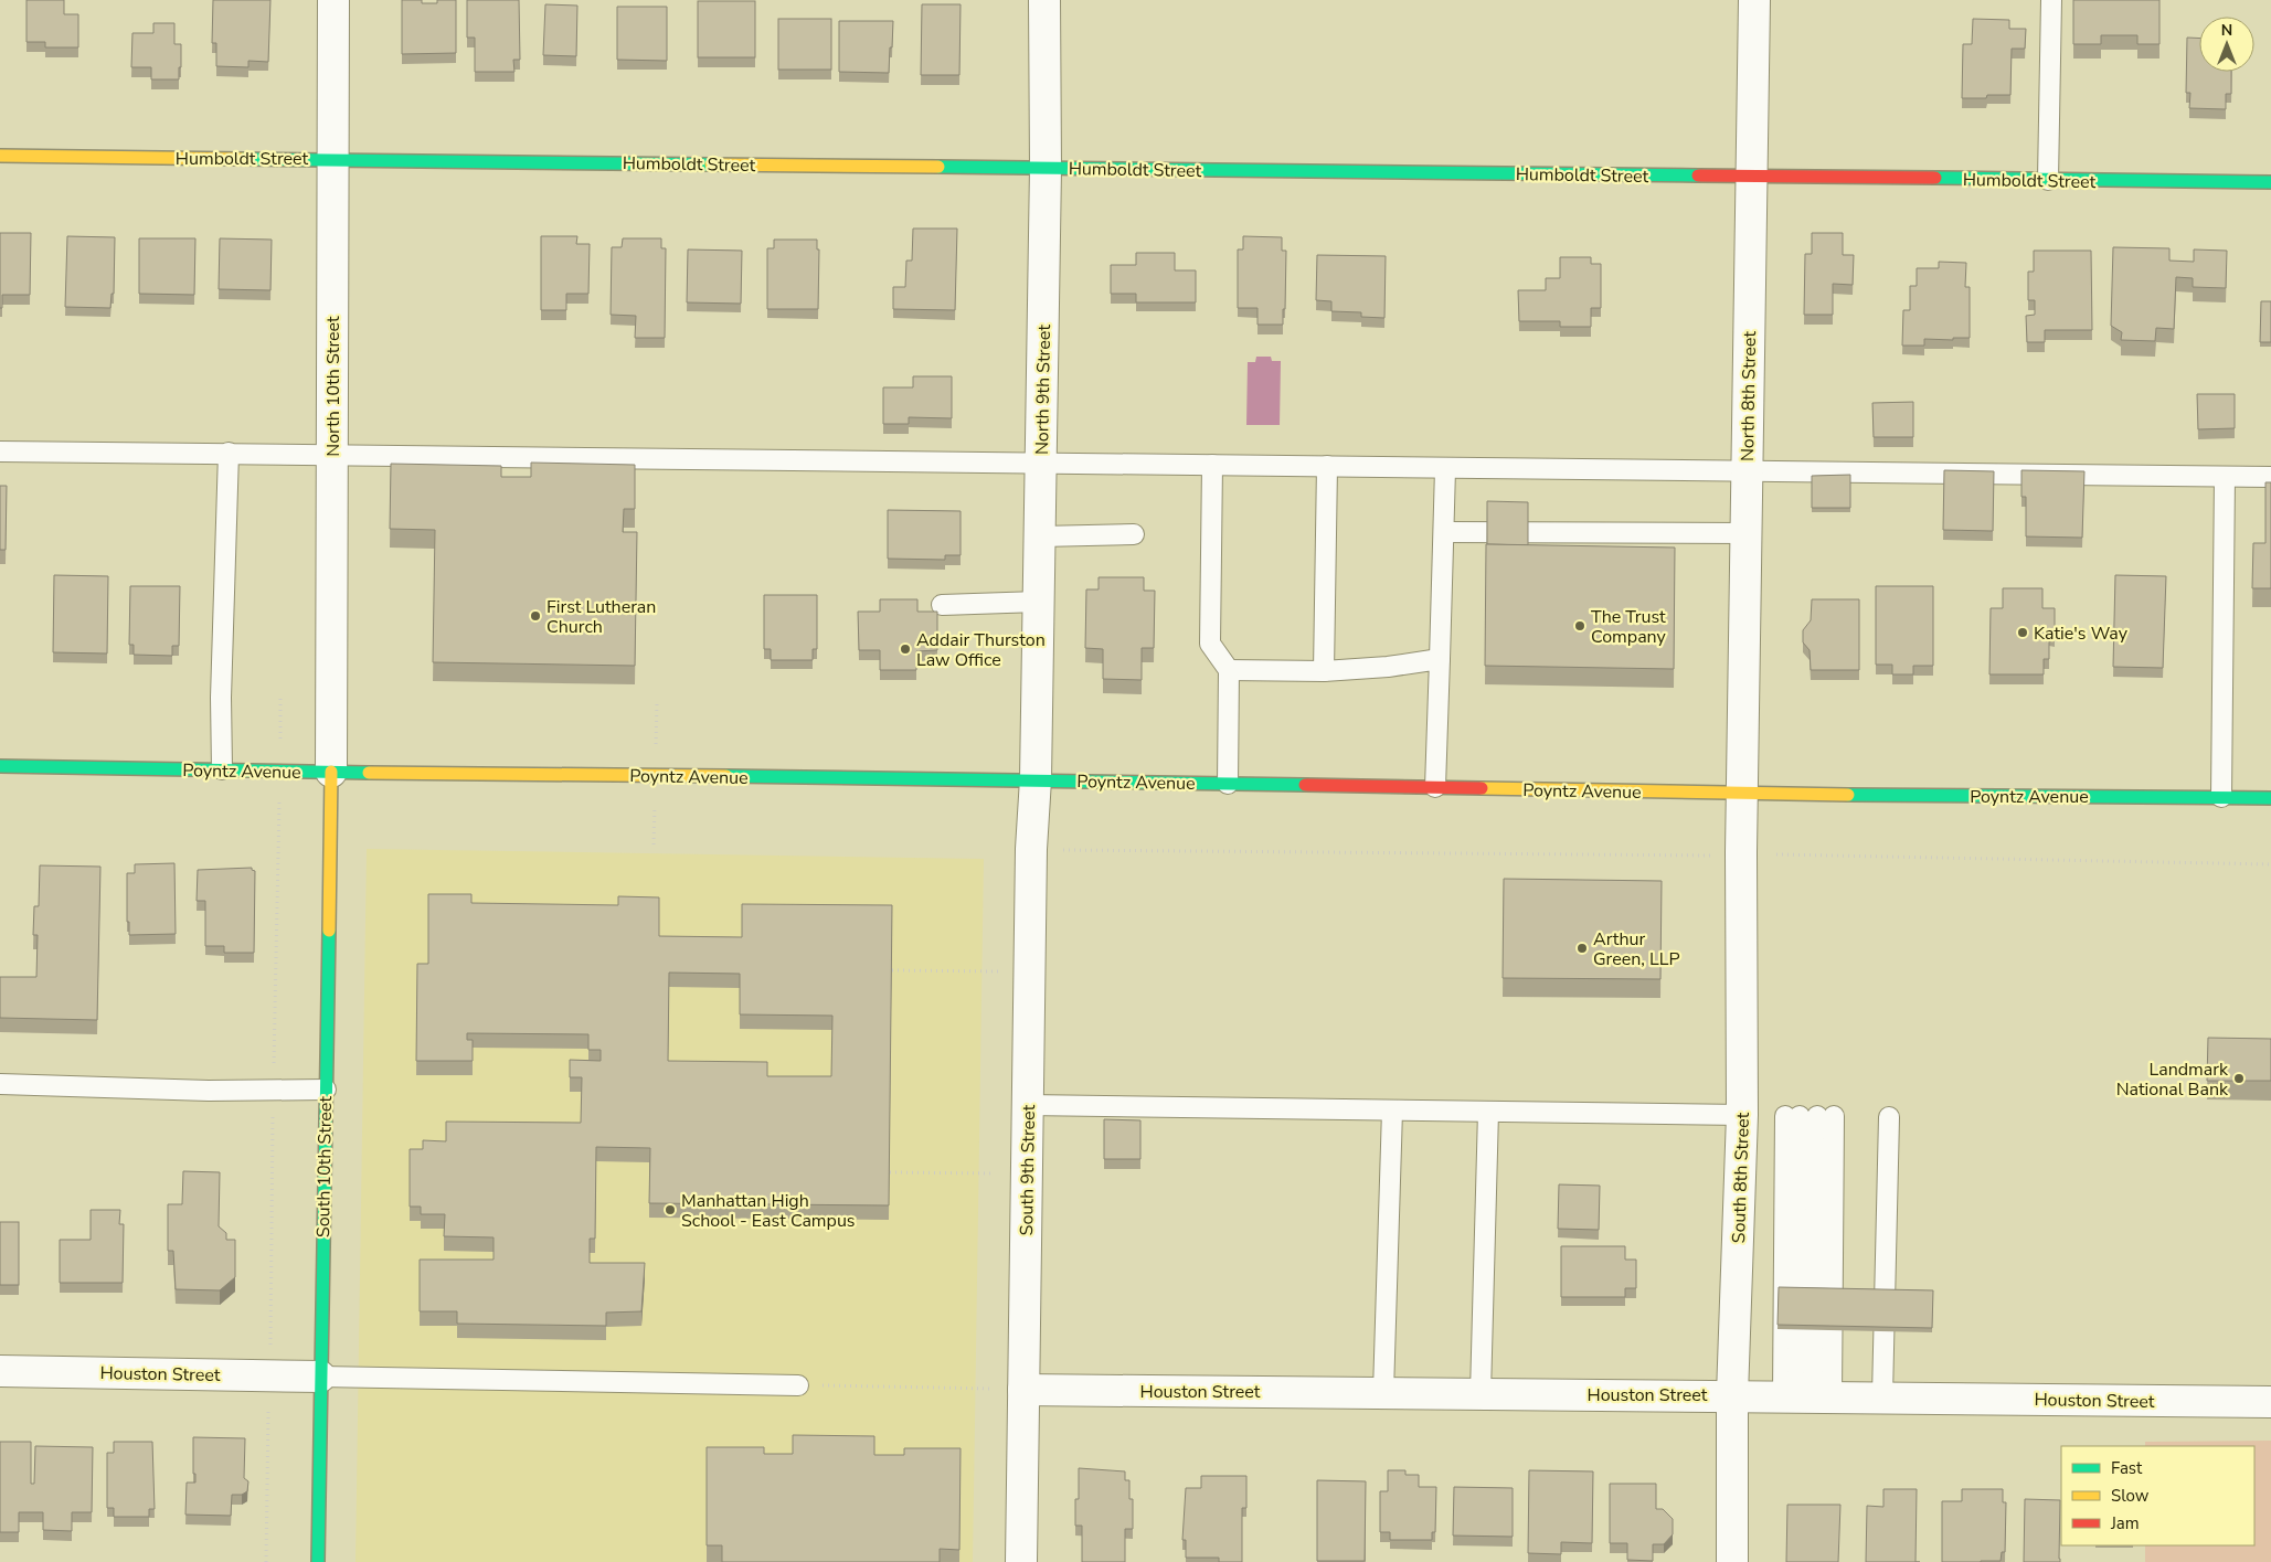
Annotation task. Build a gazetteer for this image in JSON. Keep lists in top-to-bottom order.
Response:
{
  "streets": {
    "street": [
      "Humboldt Street",
      "North 10th Street",
      "North 9th Street",
      "North 8th Street",
      "Poyntz Avenue",
      "South 10th Street",
      "South 9th Street",
      "South 8th Street",
      "Houston Street"
    ]
  },
  "crossings": [
    ["Humboldt Street", "North 10th Street"],
    ["Humboldt Street", "North 9th Street"],
    ["Humboldt Street", "North 8th Street"],
    ["North 10th Street", "Poyntz Avenue"],
    ["North 10th Street", "South 10th Street"],
    ["North 9th Street", "Poyntz Avenue"],
    ["North 9th Street", "South 9th Street"],
    ["North 8th Street", "Poyntz Avenue"],
    ["North 8th Street", "South 8th Street"],
    ["Poyntz Avenue", "South 10th Street"],
    ["Poyntz Avenue", "South 9th Street"],
    ["Poyntz Avenue", "South 8th Street"],
    ["South 10th Street", "Houston Street"],
    ["South 9th Street", "Houston Street"],
    ["South 8th Street", "Houston Street"]
  ],
  "places": [
    "First Lutheran Church",
    "The Trust Company",
    "Katie's Way",
    "Addair Thurston Law Office",
    "Arthur Green, LLP",
    "Landmark National Bank",
    "Manhattan High School - East Campus"
  ],
  "legend": ["Fast", "Slow", "Jam"],
  "north": "top"
}
